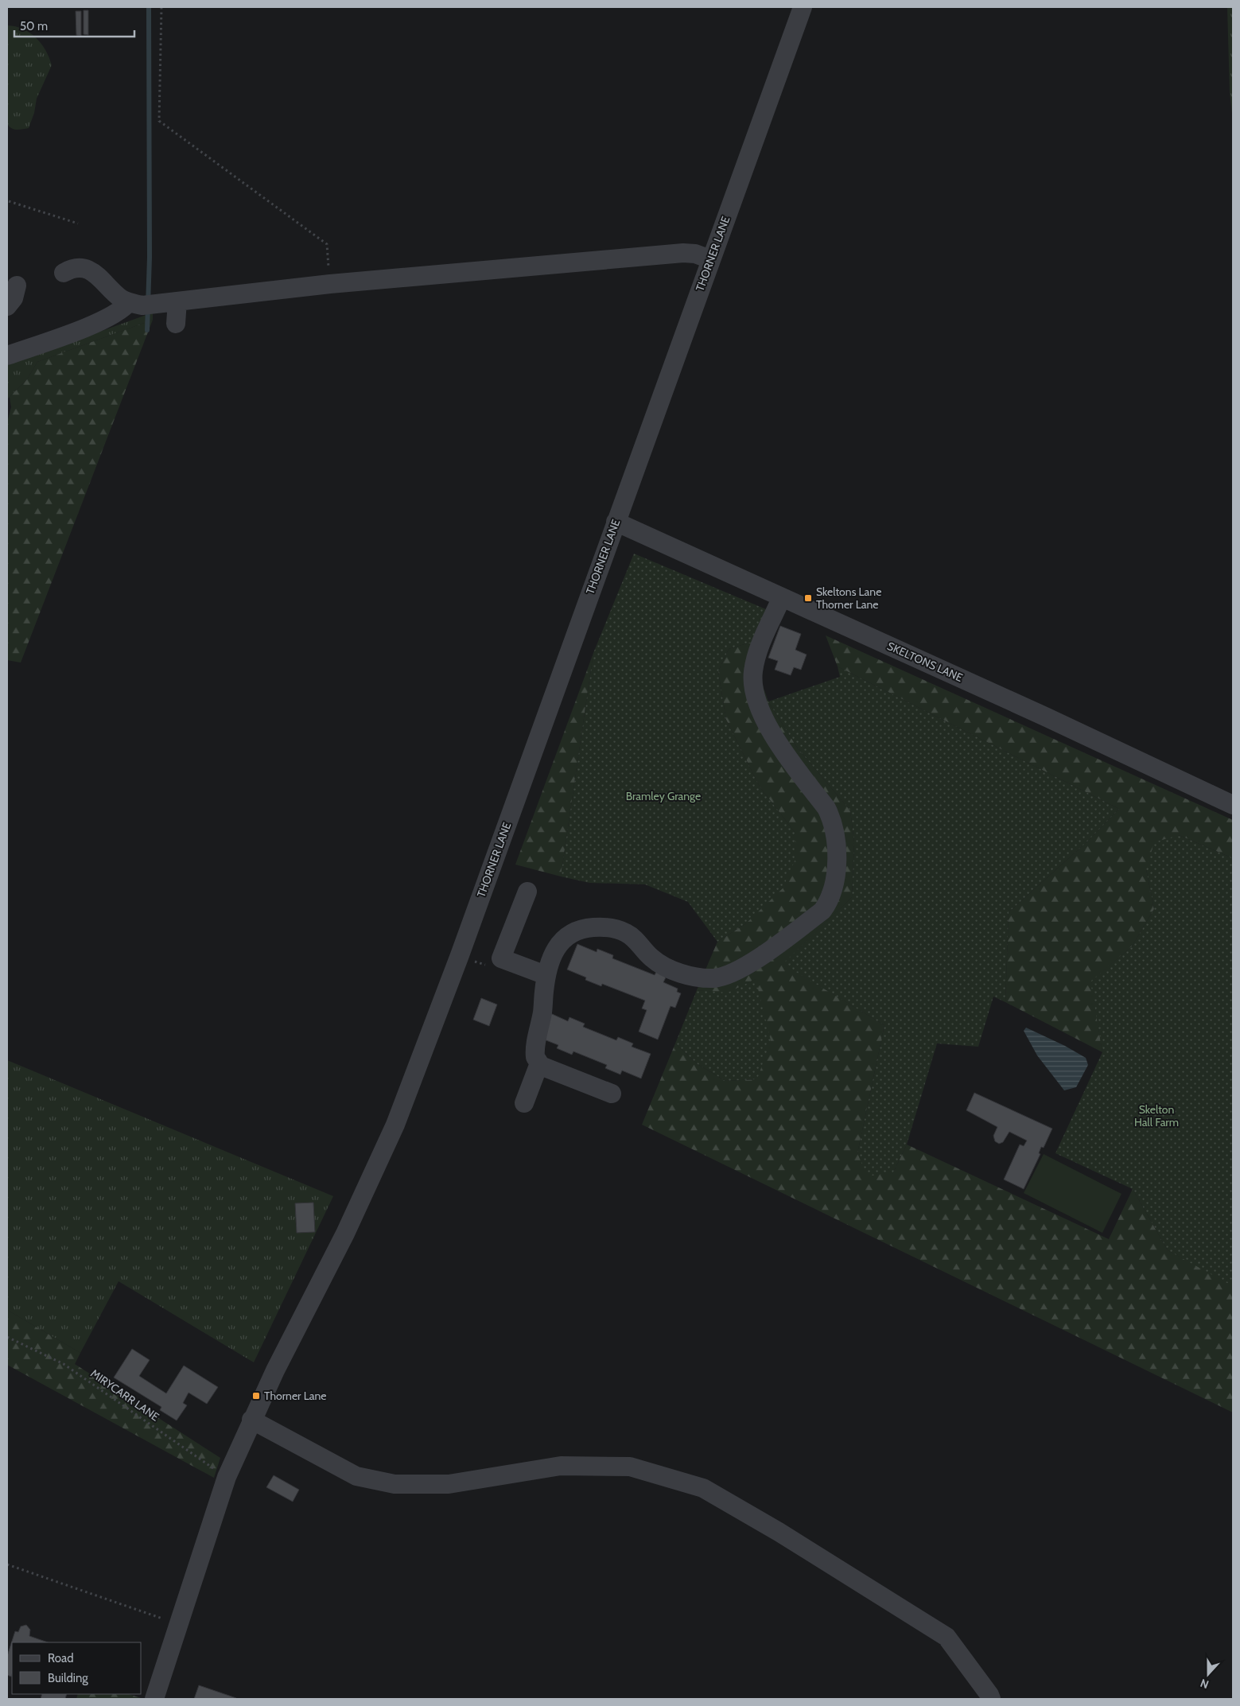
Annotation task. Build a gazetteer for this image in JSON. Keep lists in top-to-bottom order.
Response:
{
  "streets": {
    "street": ["THORNER LANE", "SKELTONS LANE"],
    "path": ["MIRYCARR LANE"]
  },
  "crossings": [
    ["THORNER LANE", "SKELTONS LANE"],
    ["THORNER LANE", "MIRYCARR LANE"]
  ],
  "parks": ["Bramley Grange", "Skelton Hall Farm"],
  "places": {
    "transit": ["Skeltons Lane Thorner Lane", "Thorner Lane"]
  },
  "legend": ["Road", "Building"],
  "scale_bar": "50 m",
  "north": "bottom"
}
